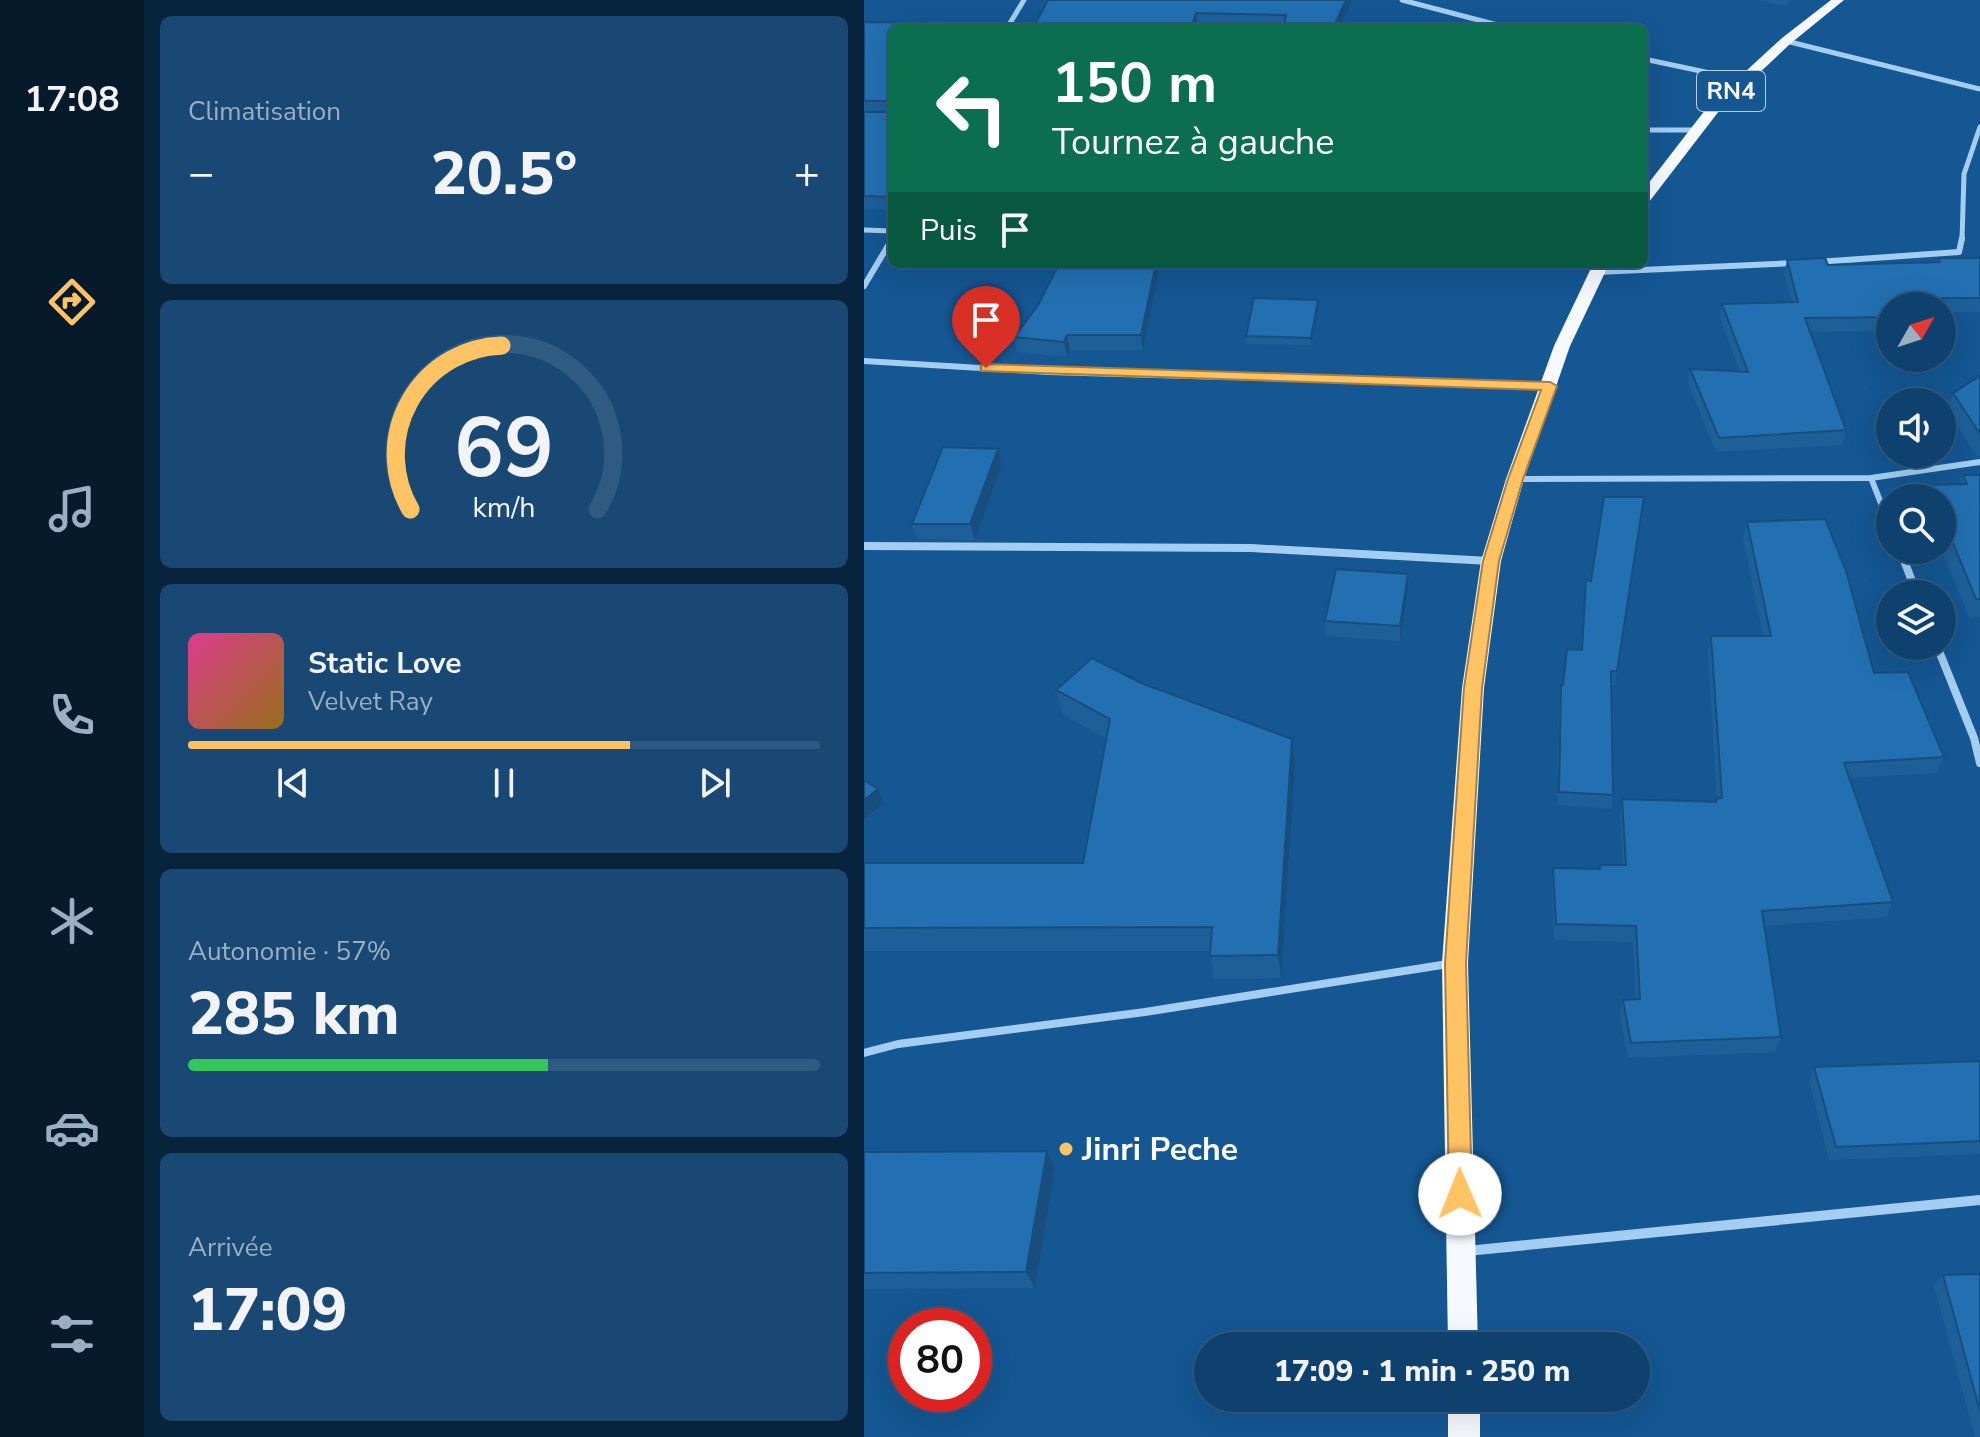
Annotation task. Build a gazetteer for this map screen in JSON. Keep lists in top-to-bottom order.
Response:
{
  "streets": {
    "highway": ["RN4"]
  },
  "places": ["Jinri Peche"],
  "north": "top right",
  "page": {
    "tabs": "17:08",
    "tile": [
      "Climatisation",
      ["Autonomie · 57%", "285 km"],
      ["Arrivée", "17:09"]
    ],
    "turn": ["150 m", "Tournez à gauche"],
    "heat": ["−", "20.5°", "+"],
    "then": "Puis",
    "song": ["Static Love", "Velvet Ray"],
    "limit": "80",
    "trip": "17:09 · 1 min · 250 m",
    "gauge": ["69", "km/h"]
  }
}
